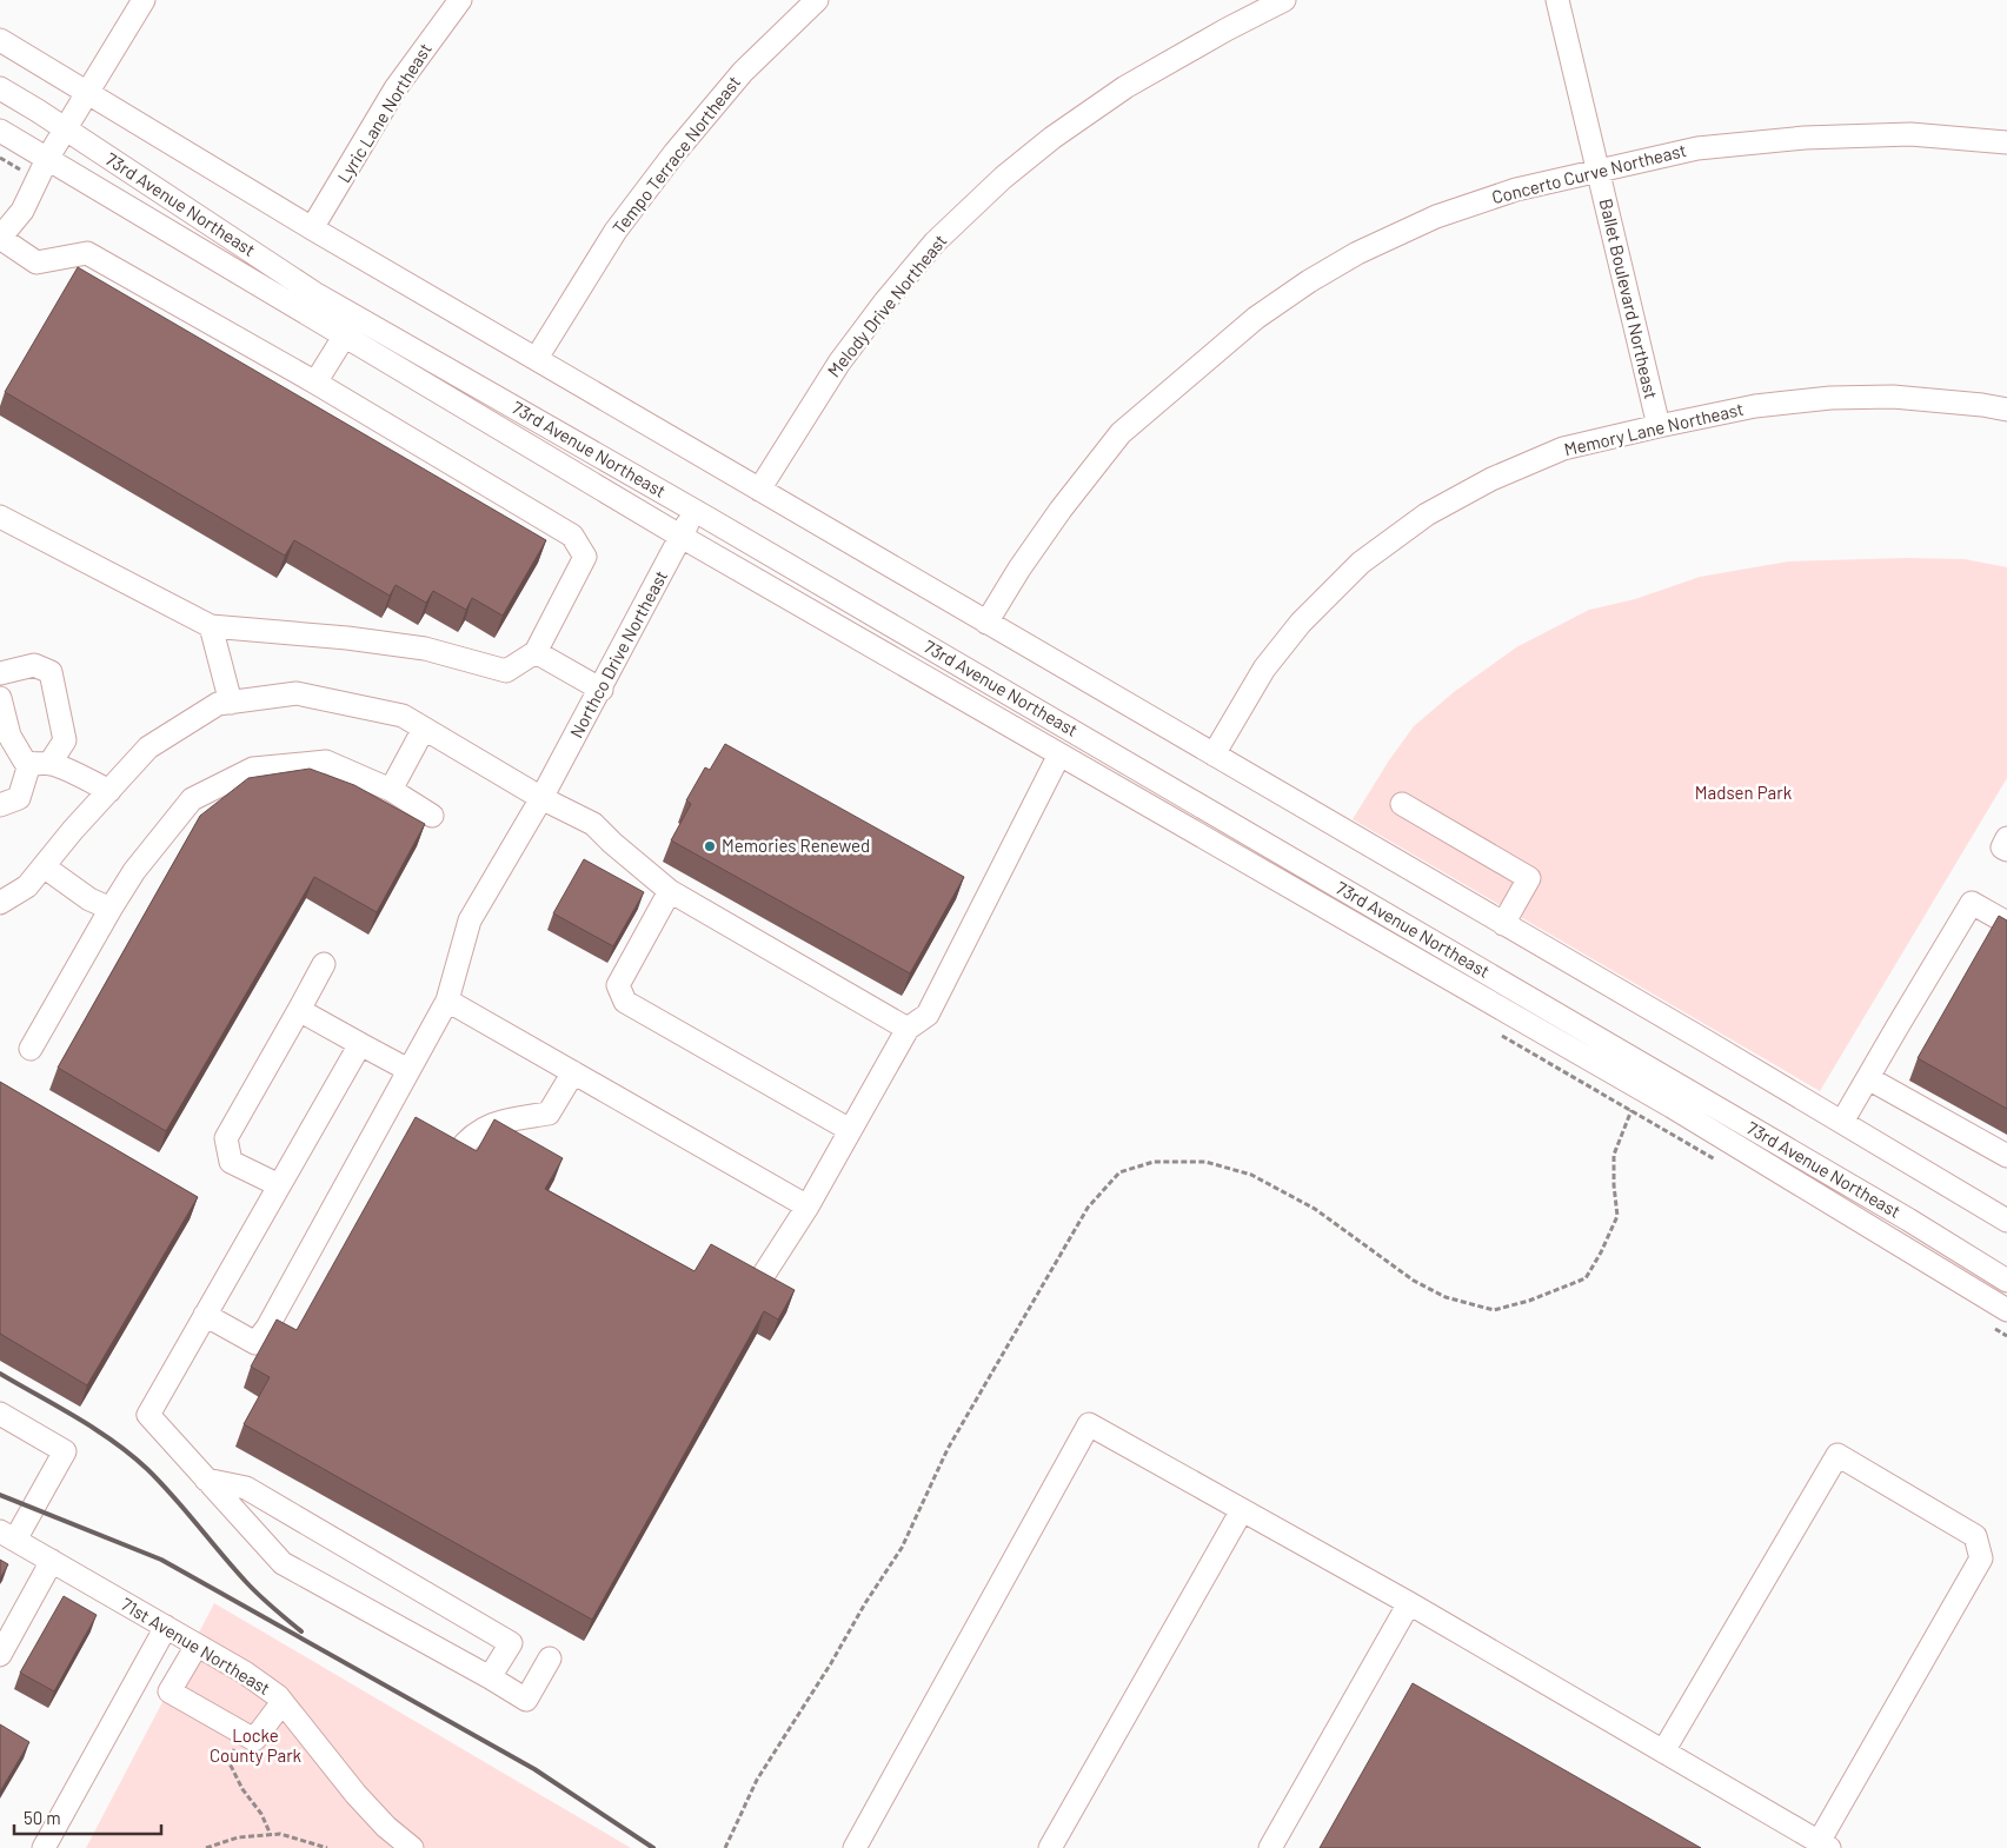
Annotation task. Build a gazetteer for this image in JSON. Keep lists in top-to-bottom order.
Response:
{
  "streets": {
    "street": [
      "Lyric Lane Northeast",
      "Tempo Terrace Northeast",
      "Concerto Curve Northeast",
      "73rd Avenue Northeast",
      "Ballet Boulevard Northeast",
      "Melody Drive Northeast",
      "Memory Lane Northeast",
      "Northco Drive Northeast",
      "71st Avenue Northeast"
    ]
  },
  "crossings": [
    ["Concerto Curve Northeast", "Ballet Boulevard Northeast"],
    ["73rd Avenue Northeast", "Northco Drive Northeast"],
    ["Ballet Boulevard Northeast", "Memory Lane Northeast"]
  ],
  "parks": ["Madsen Park", "Locke County Park"],
  "places": ["Memories Renewed"],
  "scale_bar": "50 m"
}
